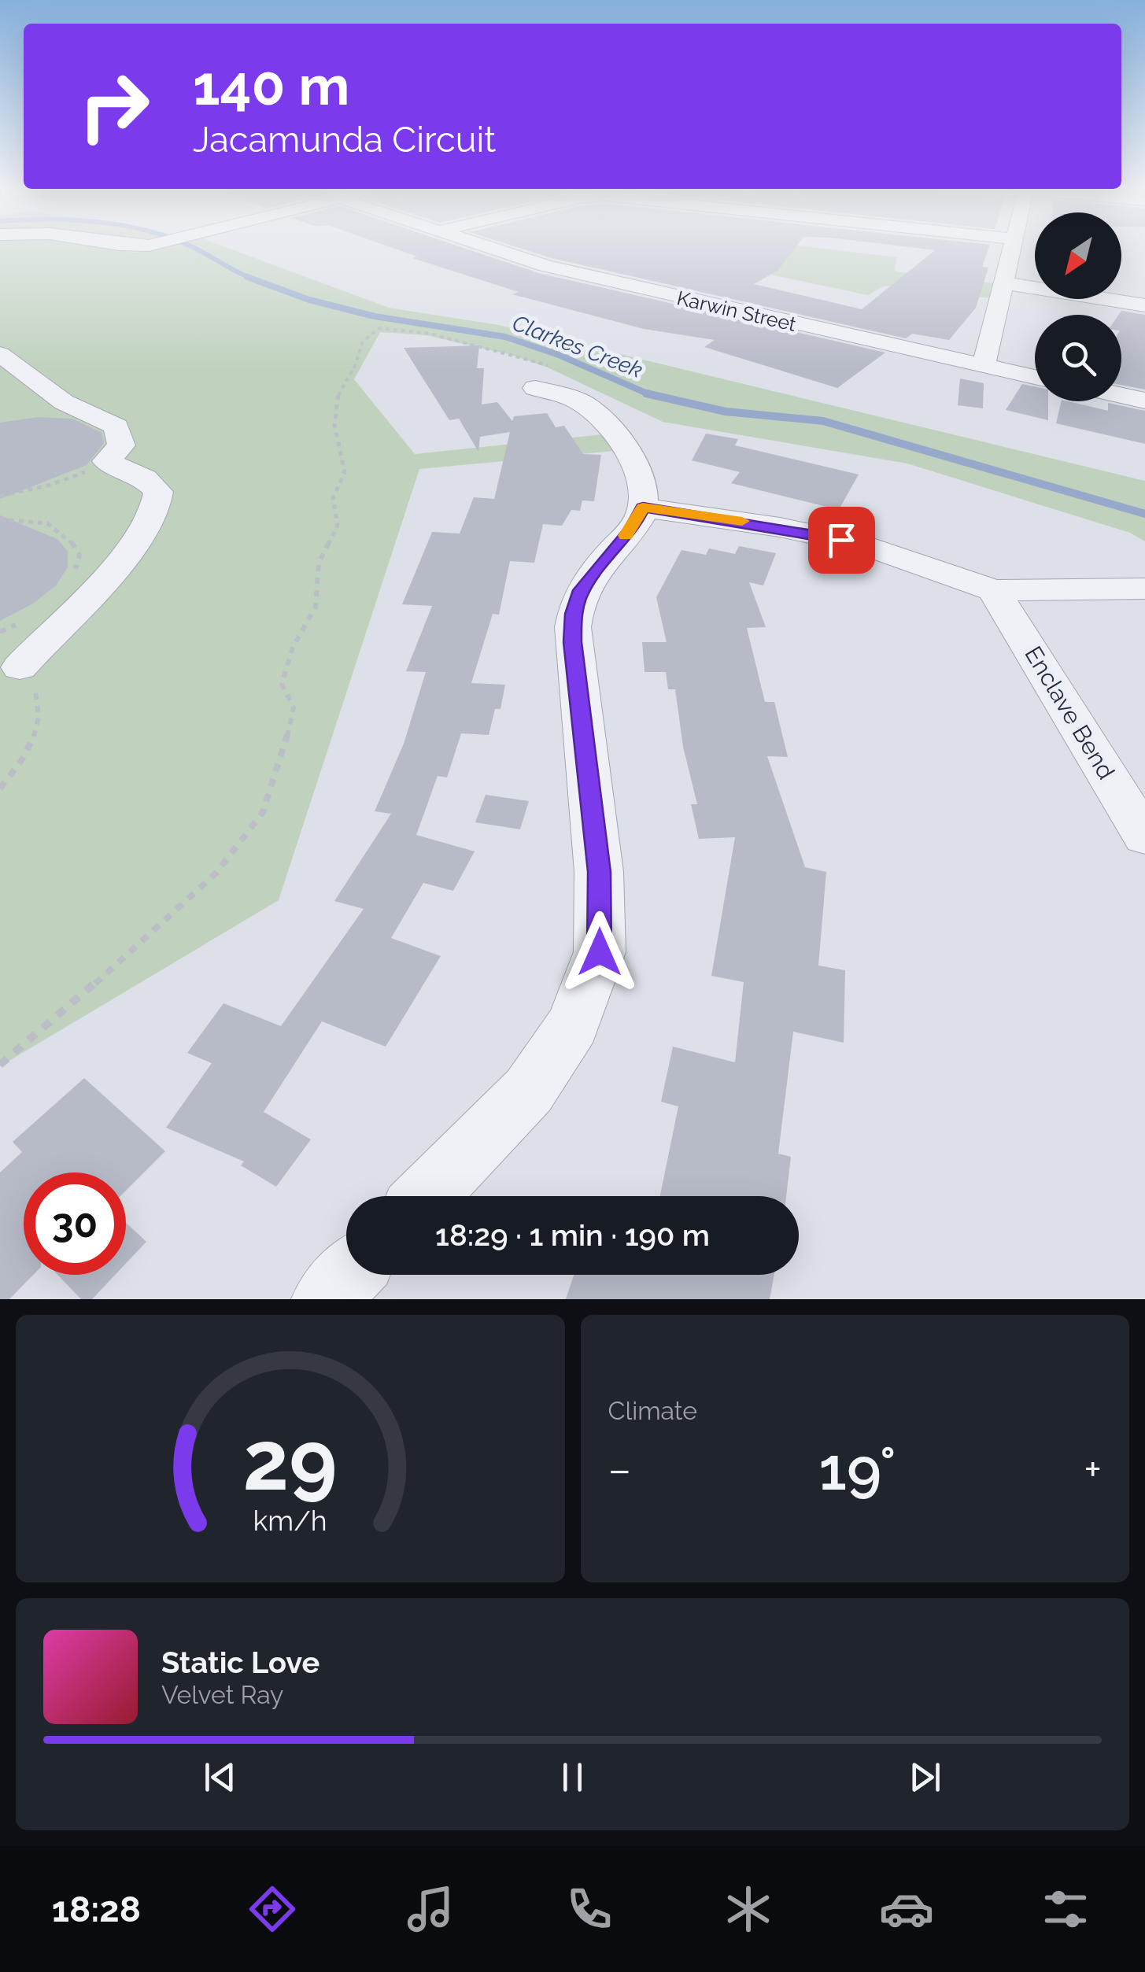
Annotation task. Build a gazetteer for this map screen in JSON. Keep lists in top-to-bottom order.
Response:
{
  "streets": {
    "street": ["Karwin Street", "Enclave Bend"]
  },
  "water": ["Clarkes Creek"],
  "north": "bottom left",
  "page": {
    "turn": ["140 m", "Jacamunda Circuit"],
    "limit": "30",
    "trip": "18:29 · 1 min · 190 m",
    "tile": "Climate",
    "heat": ["−", "19°", "+"],
    "song": ["Static Love", "Velvet Ray"],
    "tabs": "18:28",
    "gauge": ["29", "km/h"]
  }
}
